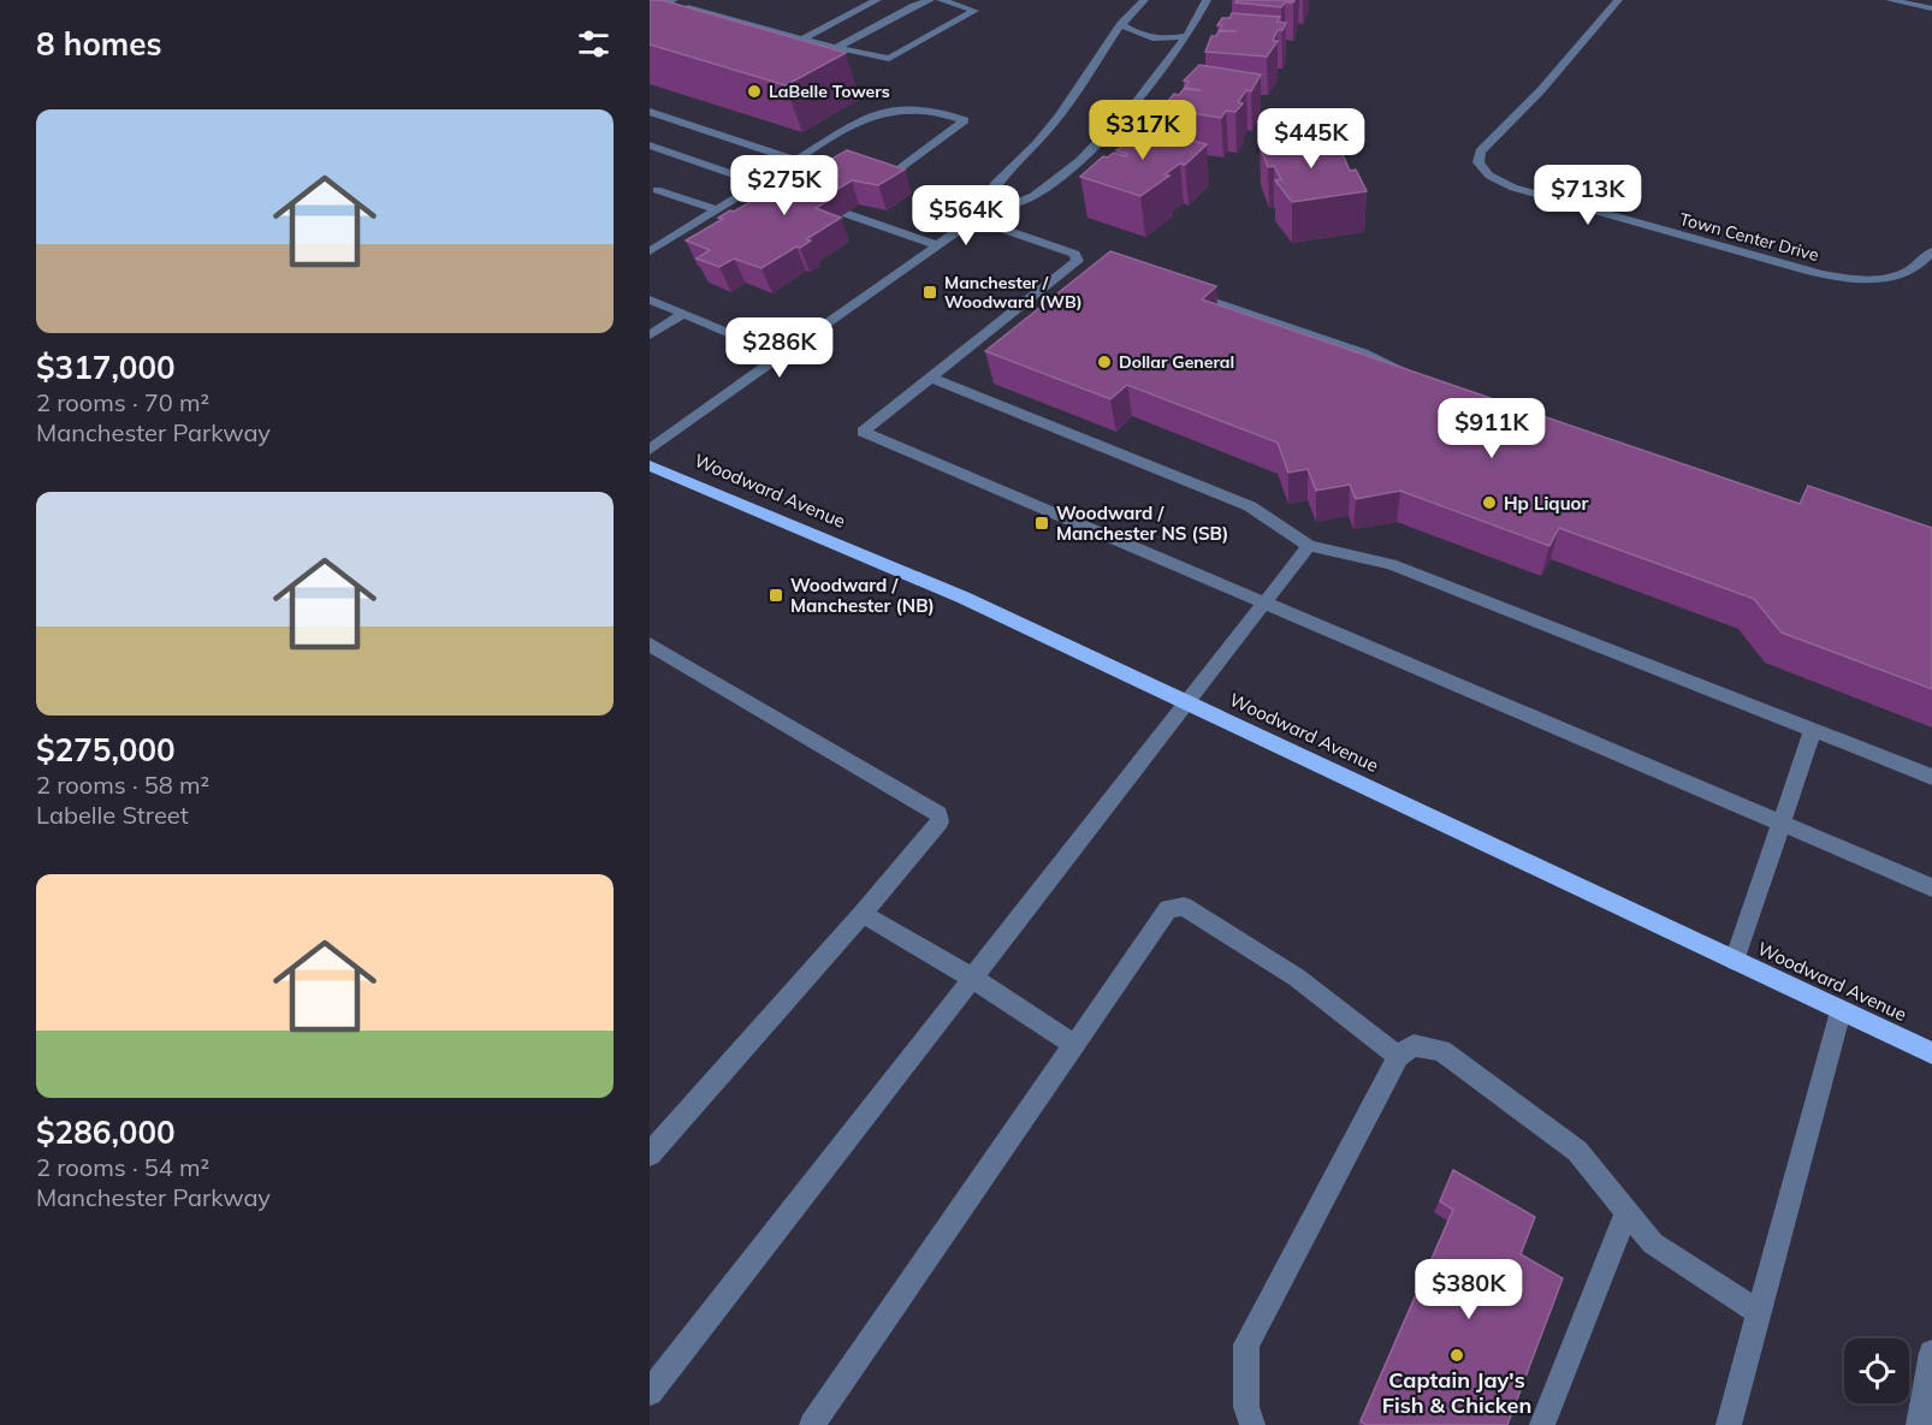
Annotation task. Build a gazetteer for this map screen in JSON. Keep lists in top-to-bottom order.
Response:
{
  "streets": {
    "main road": ["Woodward Avenue"],
    "street": ["Town Center Drive"]
  },
  "places": {
    "other": [
      "LaBelle Towers",
      "Dollar General",
      "Hp Liquor",
      "Captain Jay's Fish & Chicken"
    ],
    "transit": ["Manchester / Woodward (WB)", "Woodward / Manchester NS (SB)", "Woodward / Manchester (NB)"]
  },
  "page": {
    "heading": "8 homes",
    "list": [
      {
        "name": "$317,000",
        "note": "2 rooms · 70 m² · Manchester Parkway"
      },
      {
        "name": "$275,000",
        "note": "2 rooms · 58 m² · Labelle Street"
      },
      {
        "name": "$286,000",
        "note": "2 rooms · 54 m² · Manchester Parkway"
      }
    ],
    "price": [
      "$317K",
      "$445K",
      "$275K",
      "$713K",
      "$564K",
      "$286K",
      "$911K",
      "$380K"
    ]
  }
}
